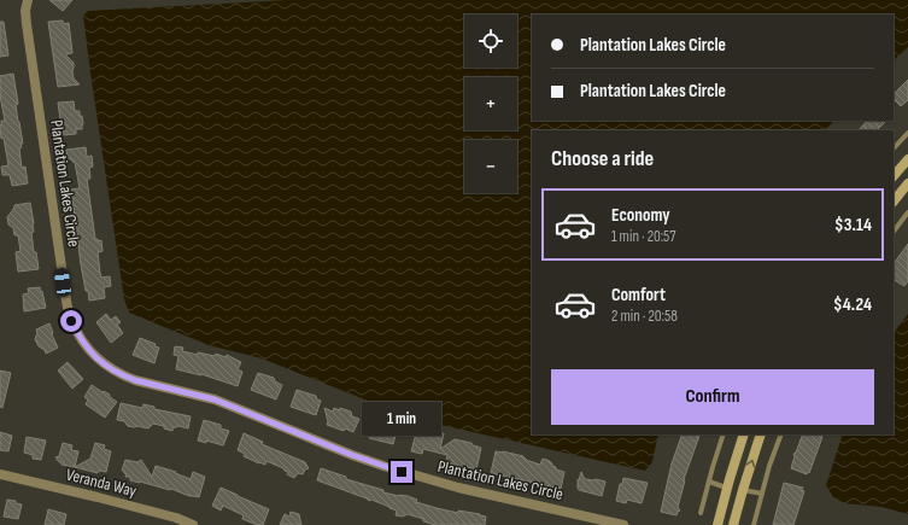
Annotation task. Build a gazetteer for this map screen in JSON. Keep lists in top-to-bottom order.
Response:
{
  "streets": {
    "street": ["Plantation Lakes Circle", "Veranda Way"]
  },
  "page": {
    "map_buttons": ["+", "−"],
    "banner": ["Plantation Lakes Circle", "Plantation Lakes Circle"],
    "heading": "Choose a ride",
    "list": [
      {
        "name": "Economy",
        "note": "1 min · 20:57",
        "value": "$3.14"
      },
      {
        "name": "Comfort",
        "note": "2 min · 20:58",
        "value": "$4.24"
      }
    ],
    "buttons": "Confirm",
    "bubble": "1 min"
  }
}
